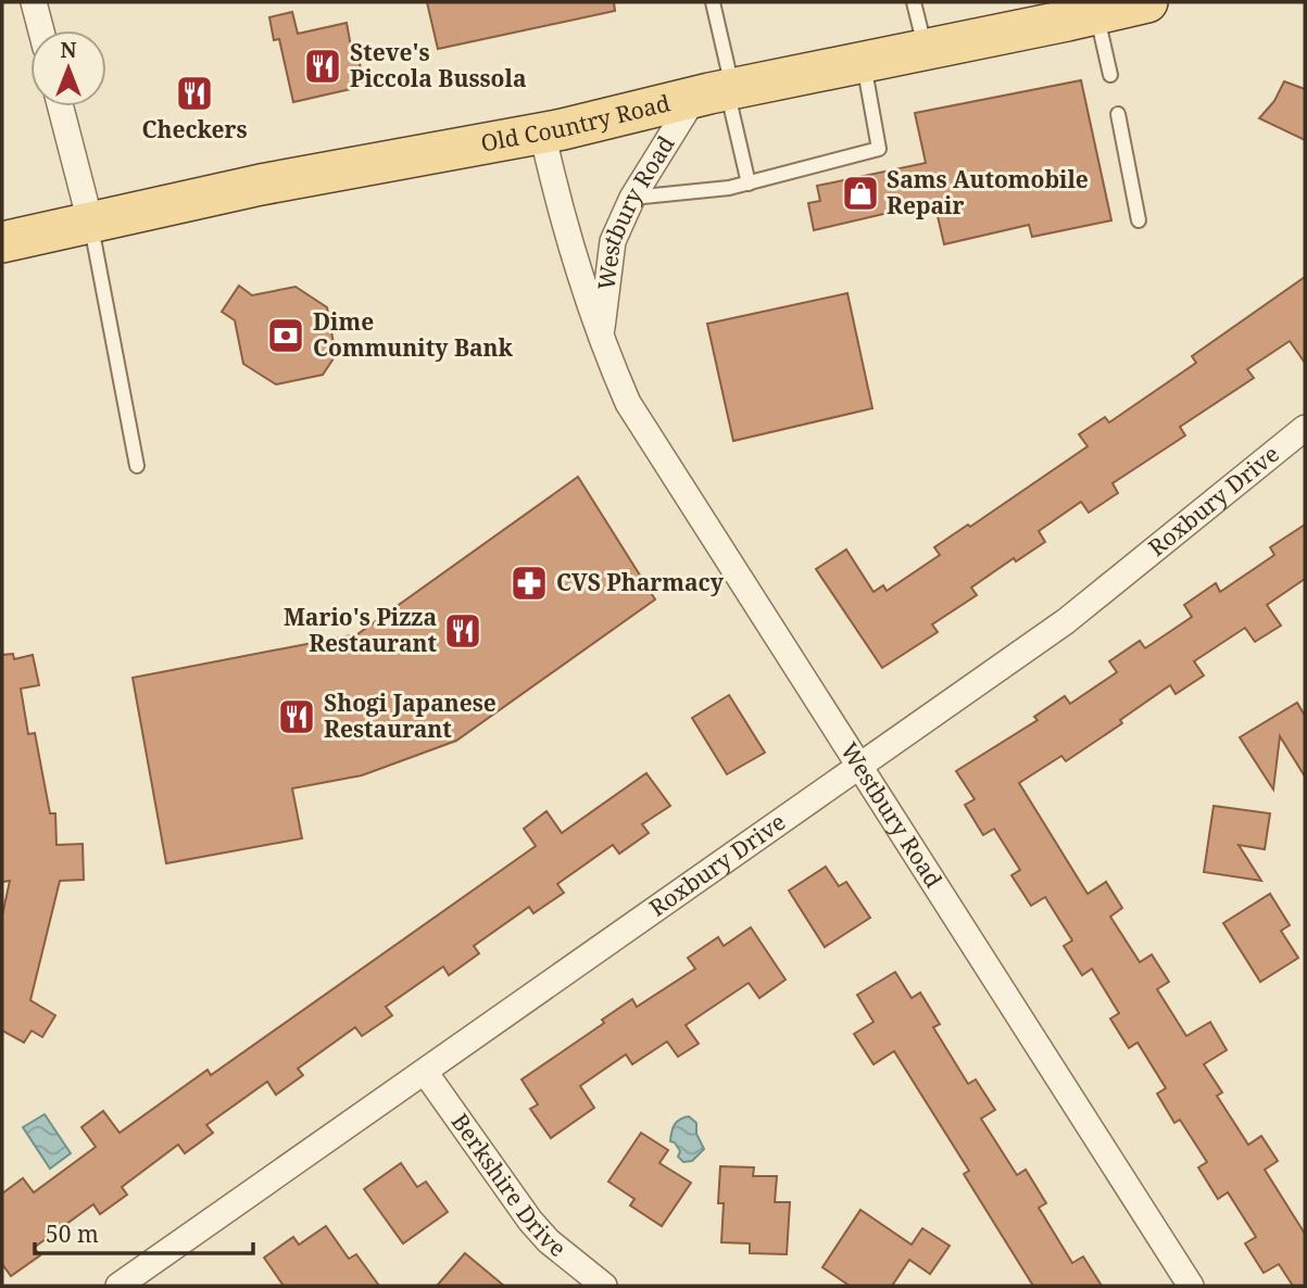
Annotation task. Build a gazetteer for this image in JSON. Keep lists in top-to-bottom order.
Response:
{
  "streets": {
    "main road": ["Old Country Road"],
    "street": ["Westbury Road", "Roxbury Drive", "Berkshire Drive"]
  },
  "crossings": [
    ["Old Country Road", "Westbury Road"],
    ["Westbury Road", "Roxbury Drive"],
    ["Roxbury Drive", "Berkshire Drive"]
  ],
  "places": {
    "restaurant": [
      "Steve's Piccola Bussola",
      "Checkers",
      "Mario's Pizza Restaurant",
      "Shogi Japanese Restaurant"
    ],
    "shop": ["Sams Automobile Repair"],
    "bank": ["Dime Community Bank"],
    "pharmacy": ["CVS Pharmacy"]
  },
  "scale_bar": "50 m",
  "north": "top"
}
